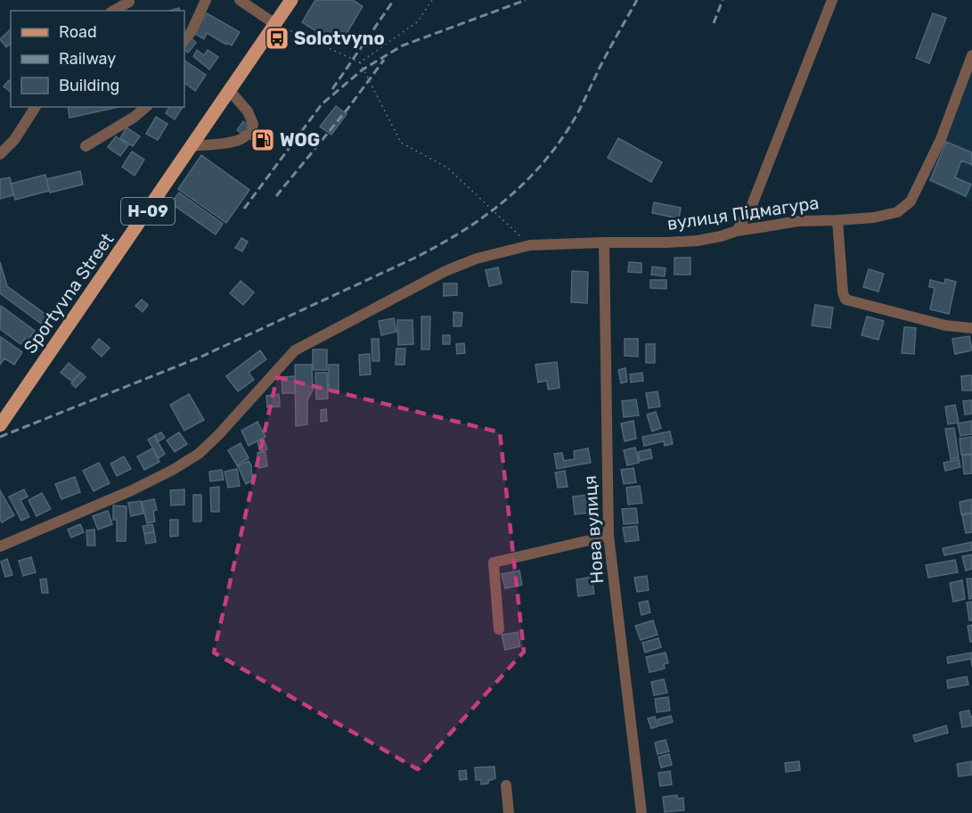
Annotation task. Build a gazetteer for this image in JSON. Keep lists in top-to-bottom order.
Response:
{
  "streets": {
    "main road": ["Н-09", "Sportyvna Street"],
    "street": ["вулиця Підмагура", "Нова вулиця"]
  },
  "crossings": [
    ["вулиця Підмагура", "Нова вулиця"]
  ],
  "places": {
    "bus stop": ["Solotvyno"],
    "fuel station": ["WOG"]
  },
  "legend": ["Road", "Railway", "Building"]
}
